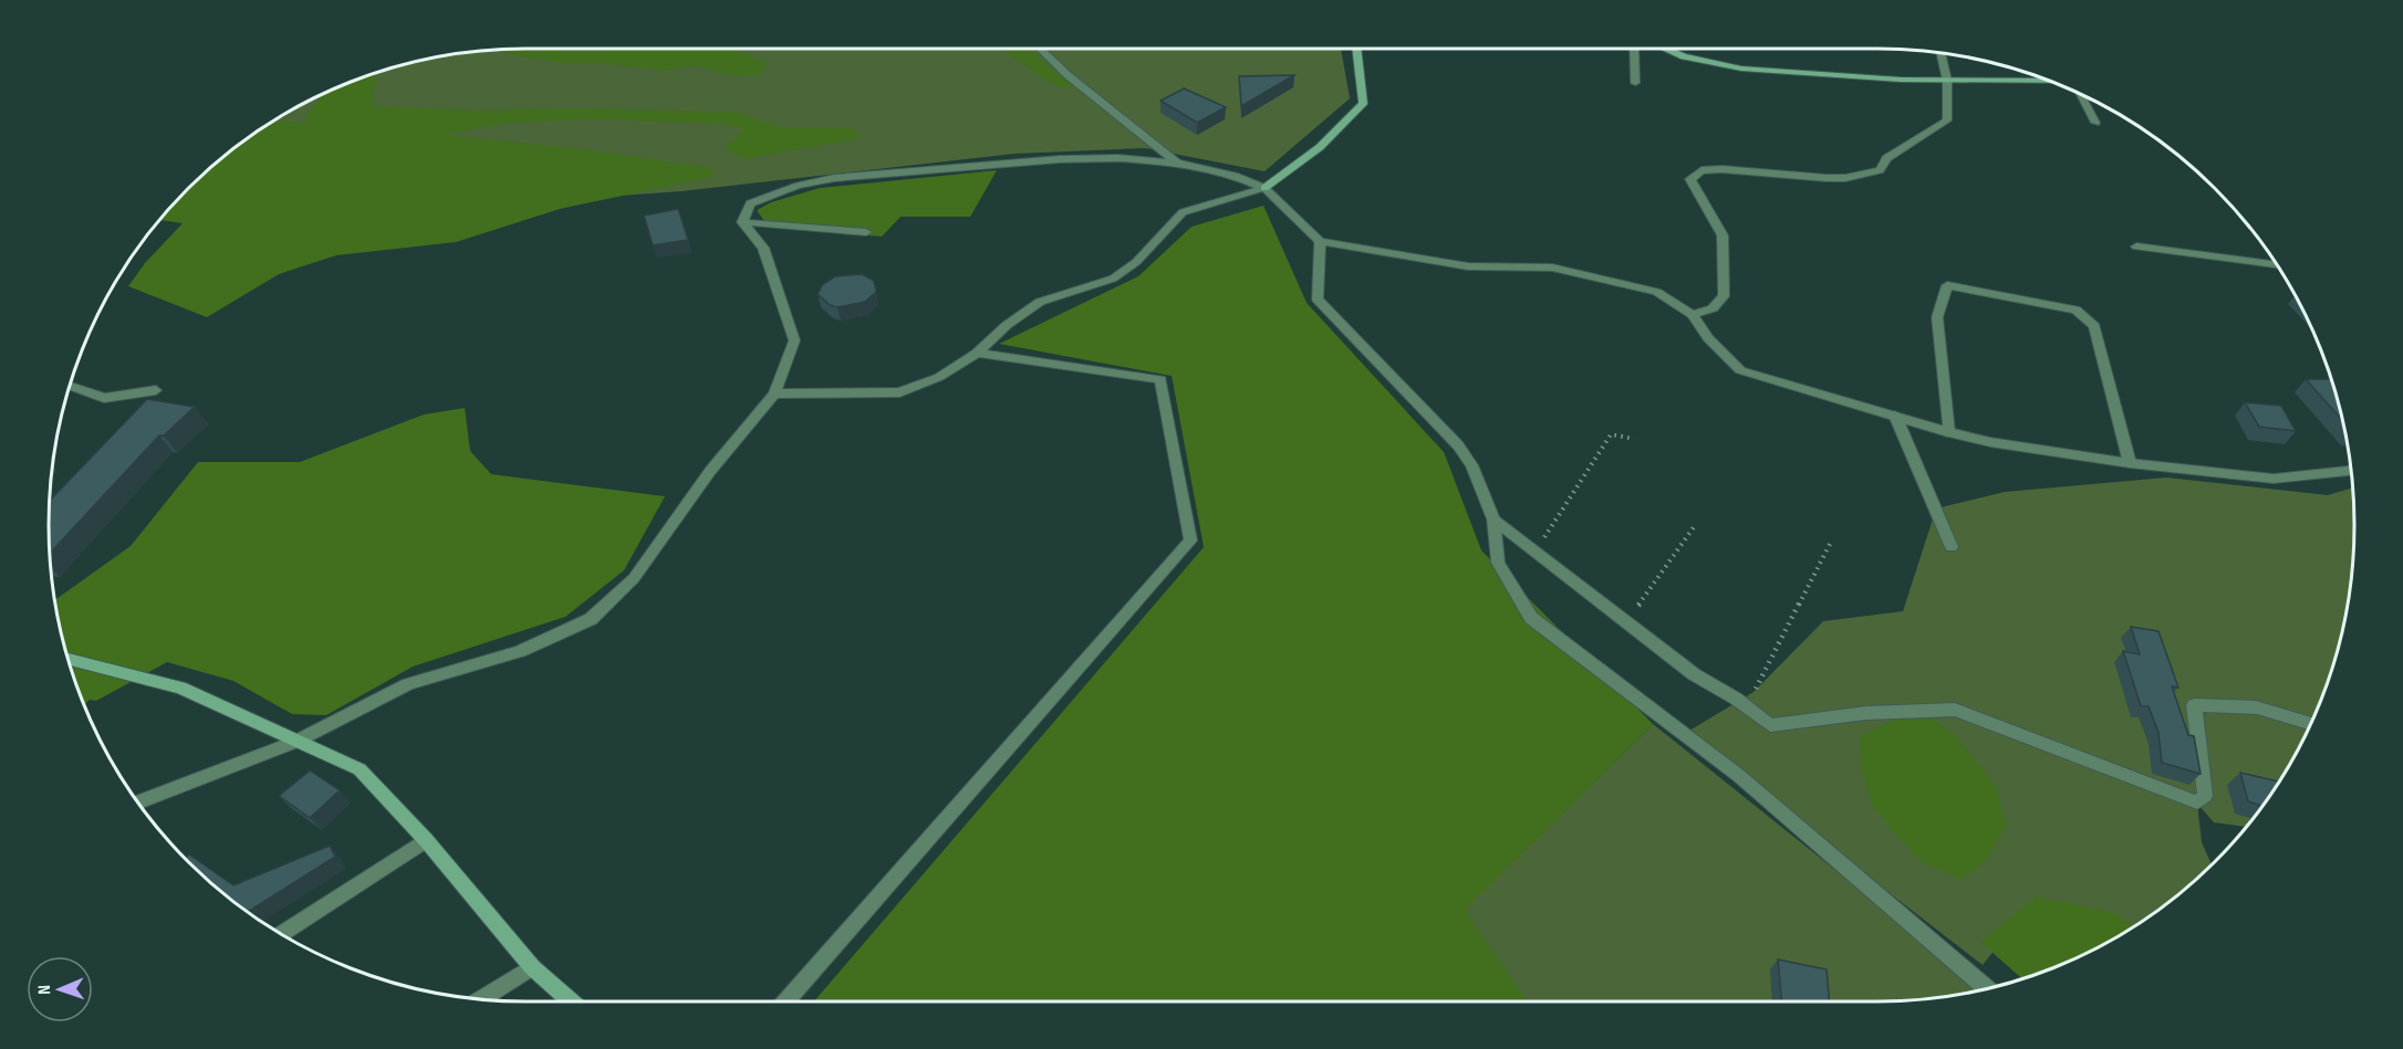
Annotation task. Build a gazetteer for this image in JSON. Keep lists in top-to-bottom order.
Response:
{
  "north": "left"
}
